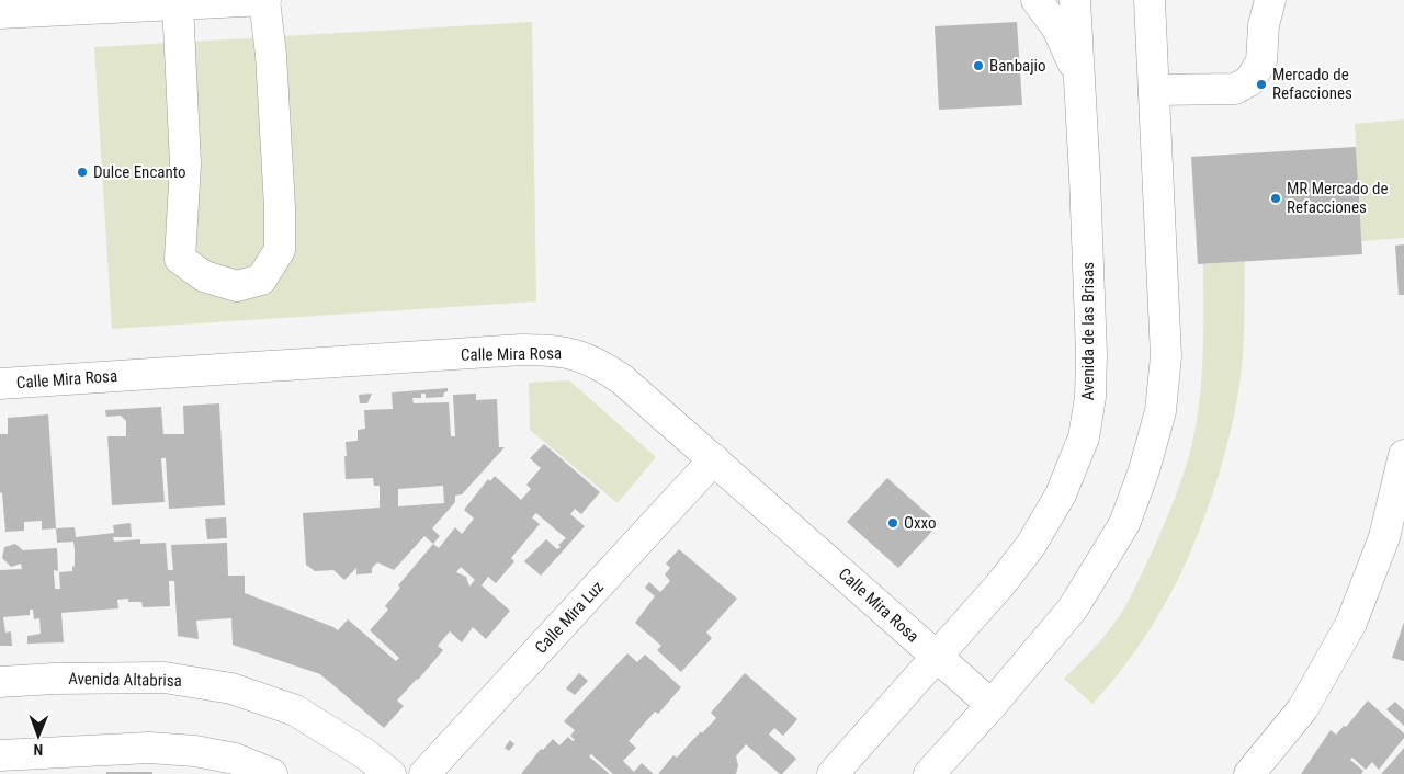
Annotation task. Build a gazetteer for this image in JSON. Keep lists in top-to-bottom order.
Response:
{
  "streets": {
    "street": [
      "Avenida de las Brisas",
      "Calle Mira Rosa",
      "Calle Mira Luz",
      "Avenida Altabrisa"
    ]
  },
  "crossings": [
    ["Avenida de las Brisas", "Calle Mira Rosa"],
    ["Calle Mira Rosa", "Calle Mira Luz"]
  ],
  "places": [
    "Banbajio",
    "Mercado de Refacciones",
    "Dulce Encanto",
    "MR Mercado de Refacciones",
    "Oxxo"
  ],
  "north": "bottom"
}
